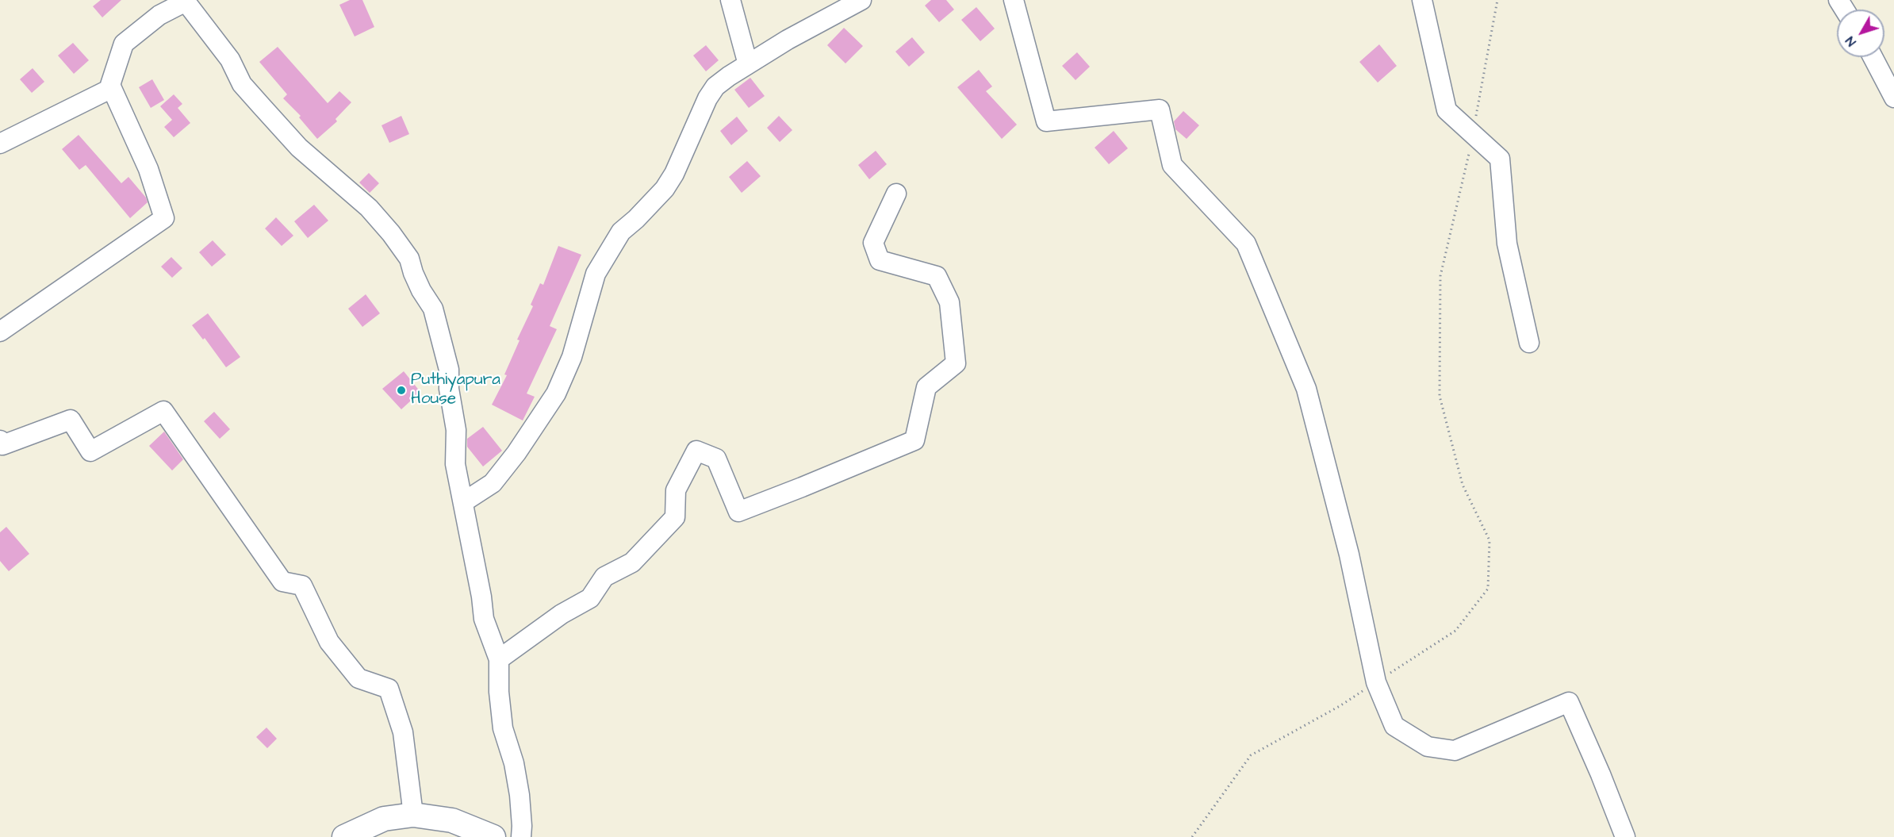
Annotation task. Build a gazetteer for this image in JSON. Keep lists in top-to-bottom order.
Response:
{
  "places": ["Puthiyapura House"],
  "north": "bottom left"
}
